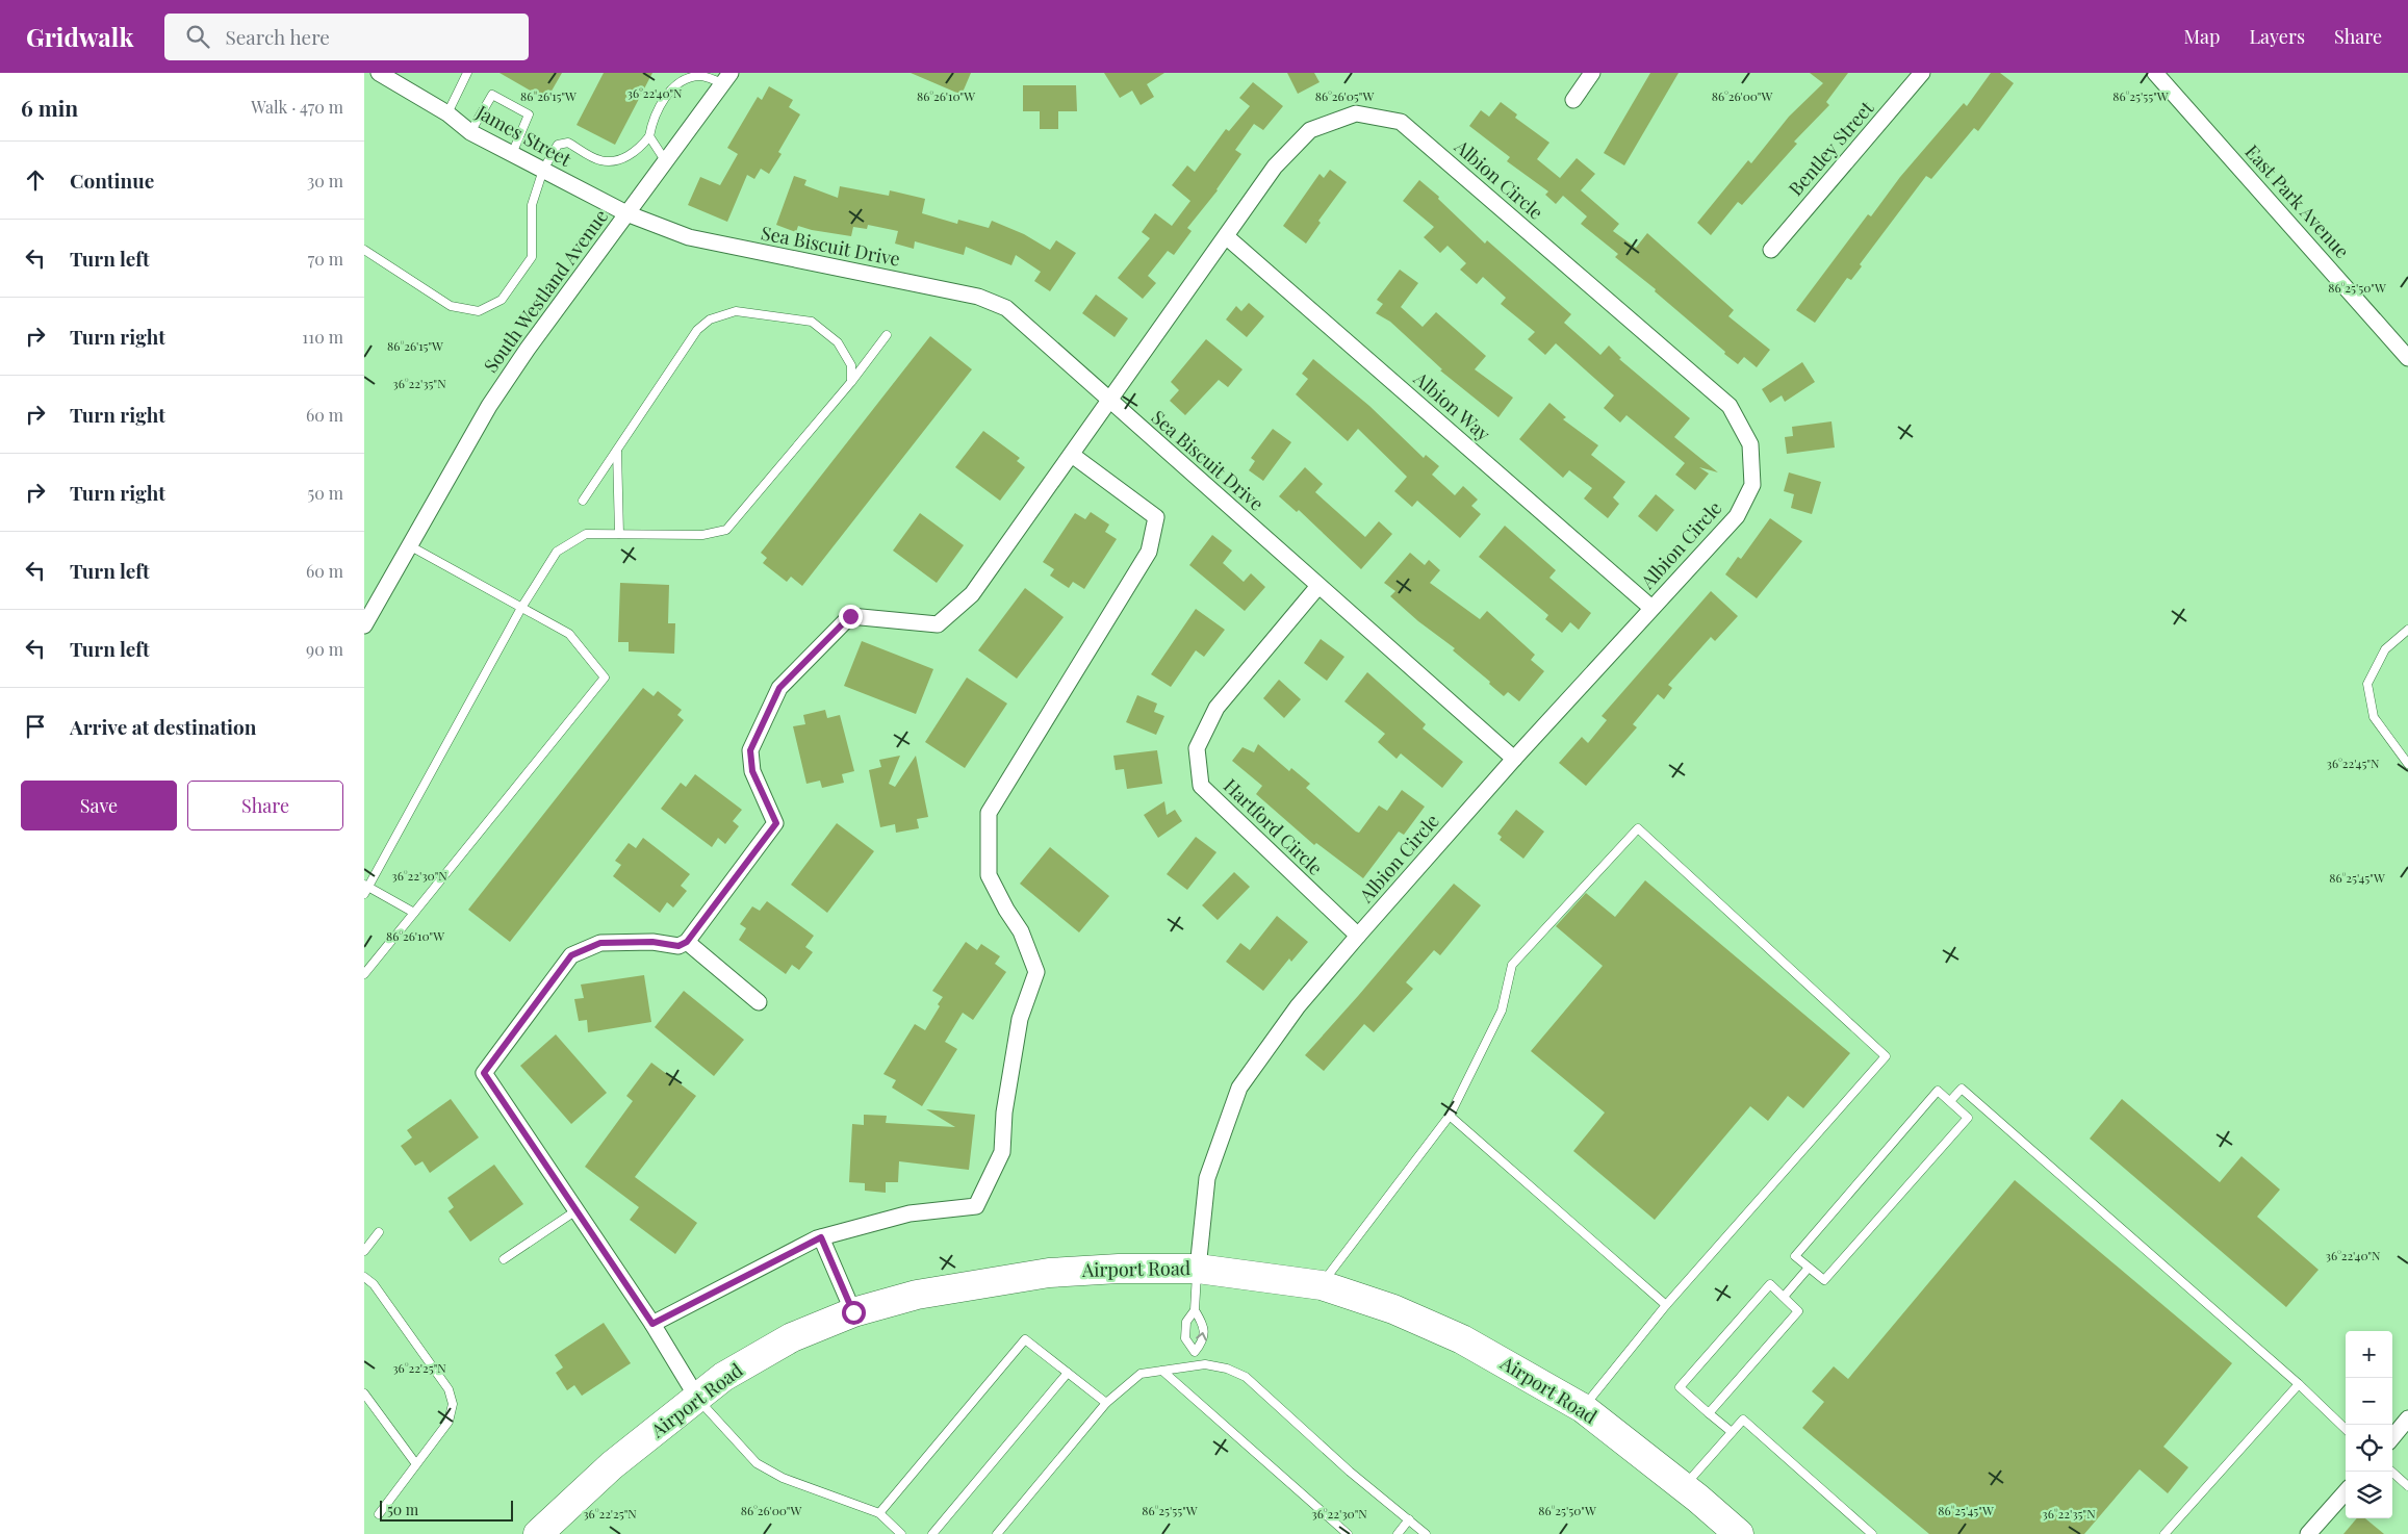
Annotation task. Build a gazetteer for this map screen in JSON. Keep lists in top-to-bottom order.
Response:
{
  "streets": {
    "highway": ["Airport Road"],
    "street": [
      "James Street",
      "Bentley Street",
      "Albion Circle",
      "East Park Avenue",
      "Sea Biscuit Drive",
      "South Westland Avenue",
      "Albion Way",
      "Hartford Circle"
    ]
  },
  "crossings": [
    ["James Street", "Sea Biscuit Drive"],
    ["James Street", "South Westland Avenue"],
    ["Albion Circle", "Sea Biscuit Drive"],
    ["Albion Circle", "Albion Way"],
    ["Albion Circle", "Hartford Circle"],
    ["Albion Circle", "Airport Road"],
    ["Sea Biscuit Drive", "South Westland Avenue"],
    ["Sea Biscuit Drive", "Hartford Circle"]
  ],
  "scale_bar": "50 m",
  "page": {
    "header": "Gridwalk",
    "search": "Search here",
    "nav": ["Map", "Layers", "Share"],
    "heading": ["6 min", "Walk · 470 m"],
    "list": [
      ["Continue", "30 m"],
      ["Turn left", "70 m"],
      ["Turn right", "110 m"],
      ["Turn right", "60 m"],
      ["Turn right", "50 m"],
      ["Turn left", "60 m"],
      ["Turn left", "90 m"],
      "Arrive at destination"
    ],
    "buttons": ["Save", "Share"],
    "map_buttons": ["+", "−"],
    "scale": "50 m"
  },
  "coordinates": [
    "36°22'40\"N",
    "86°26'15\"W",
    "86°26'05\"W",
    "86°26'00\"W",
    "86°26'10\"W",
    "86°25'55\"W",
    "86°25'50\"W",
    "36°22'35\"N",
    "36°22'45\"N",
    "36°22'30\"N",
    "86°25'45\"W",
    "36°22'25\"N"
  ]
}
